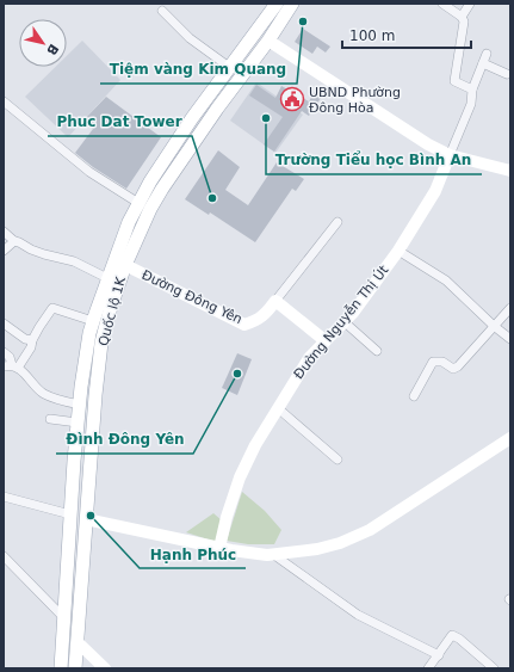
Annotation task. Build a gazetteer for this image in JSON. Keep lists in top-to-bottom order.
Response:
{
  "streets": {
    "main road": ["Quốc lộ 1K"],
    "street": ["Đường Đông Yên", "Đường Nguyễn Thị Út"]
  },
  "crossings": [
    ["Đường Đông Yên", "Quốc lộ 1K"]
  ],
  "places": {
    "other": [
      "Tiệm vàng Kim Quang",
      "Trường Tiểu học Bình An",
      "Phuc Dat Tower",
      "Đình Đông Yên",
      "Hạnh Phúc"
    ],
    "public building": ["UBND Phường Đông Hòa"]
  },
  "scale_bar": "100 m",
  "north": "bottom right"
}
